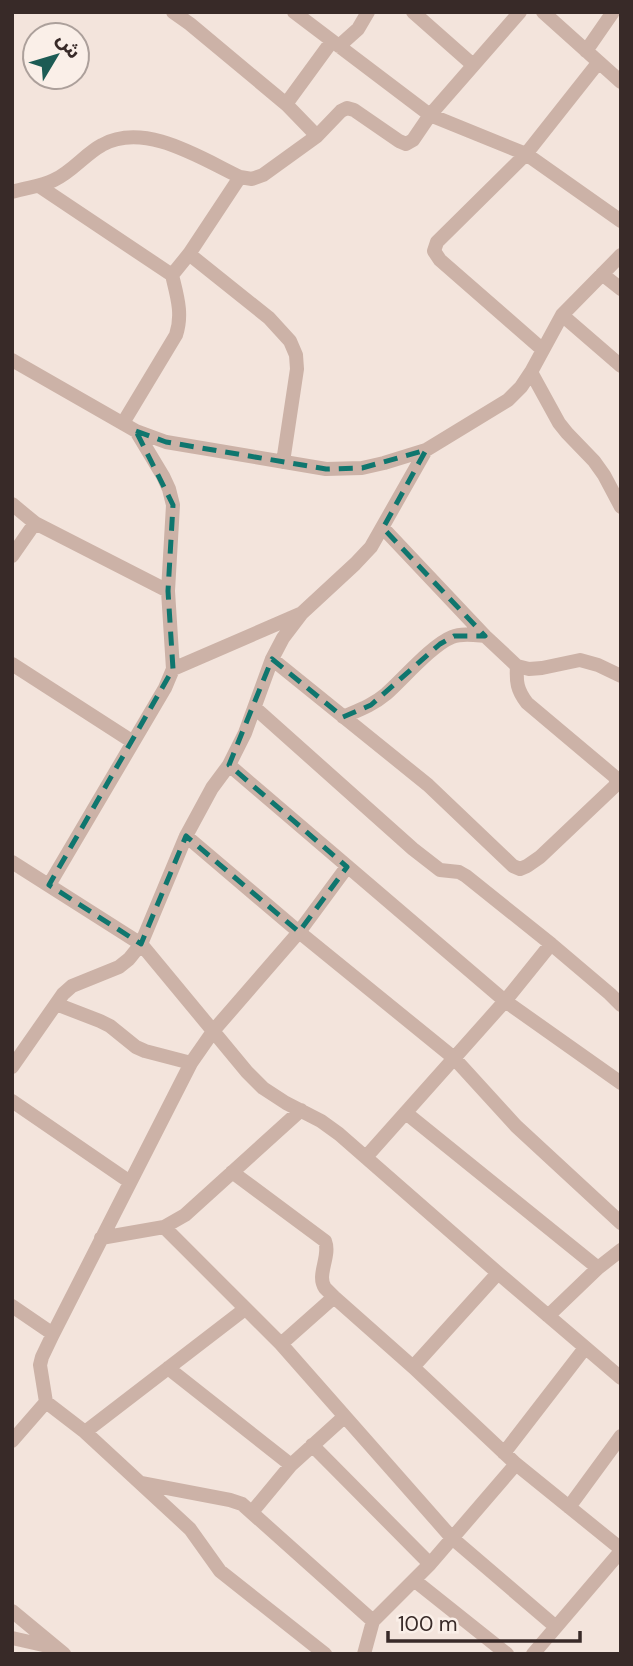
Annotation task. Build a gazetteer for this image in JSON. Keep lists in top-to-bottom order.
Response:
{
  "scale_bar": "100 m",
  "north": "top right"
}
